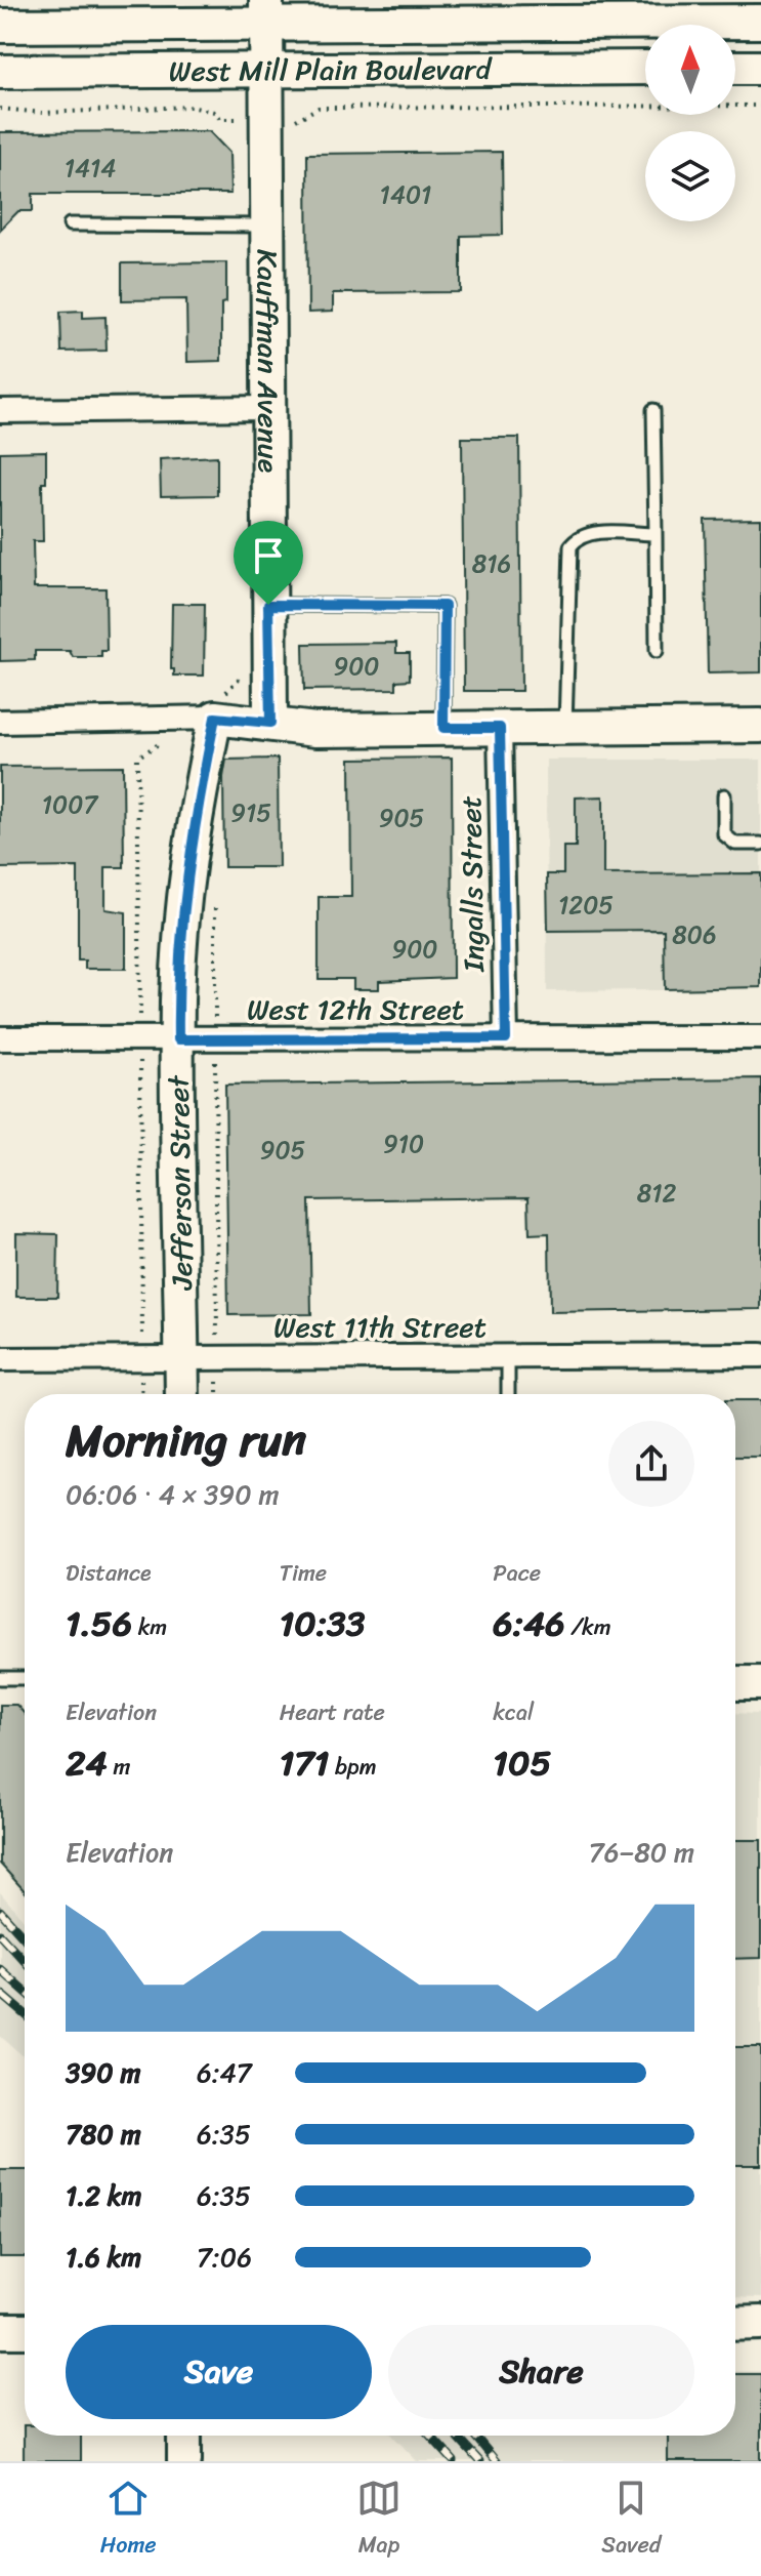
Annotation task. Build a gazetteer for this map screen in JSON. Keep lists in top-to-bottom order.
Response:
{
  "streets": {
    "street": [
      "West Mill Plain Boulevard",
      "Kauffman Avenue",
      "Ingalls Street",
      "West 12th Street",
      "Jefferson Street",
      "West 11th Street"
    ]
  },
  "crossings": [
    ["West Mill Plain Boulevard", "Kauffman Avenue"],
    ["Ingalls Street", "West 12th Street"],
    ["West 12th Street", "Jefferson Street"],
    ["Jefferson Street", "West 11th Street"]
  ],
  "house_numbers": [
    "1414",
    "1401",
    "816",
    "900",
    "1007",
    "915",
    "905",
    "1205",
    "806",
    "900",
    "910",
    "905",
    "812"
  ],
  "north": "top",
  "page": {
    "heading": ["Morning run", "06:06 · 4 × 390 m"],
    "stats": [
      ["Distance", "1.56 km"],
      ["Time", "10:33"],
      ["Pace", "6:46 /km"],
      ["Elevation", "24 m"],
      ["Heart rate", "171 bpm"],
      ["kcal", "105"]
    ],
    "chart": ["Elevation", "76–80 m"],
    "list": [
      {
        "name": "390 m",
        "note": "6:47"
      },
      {
        "name": "780 m",
        "note": "6:35"
      },
      {
        "name": "1.2 km",
        "note": "6:35"
      },
      {
        "name": "1.6 km",
        "note": "7:06"
      }
    ],
    "buttons": ["Save", "Share"],
    "tabs": ["Home", "Map", "Saved"]
  }
}
